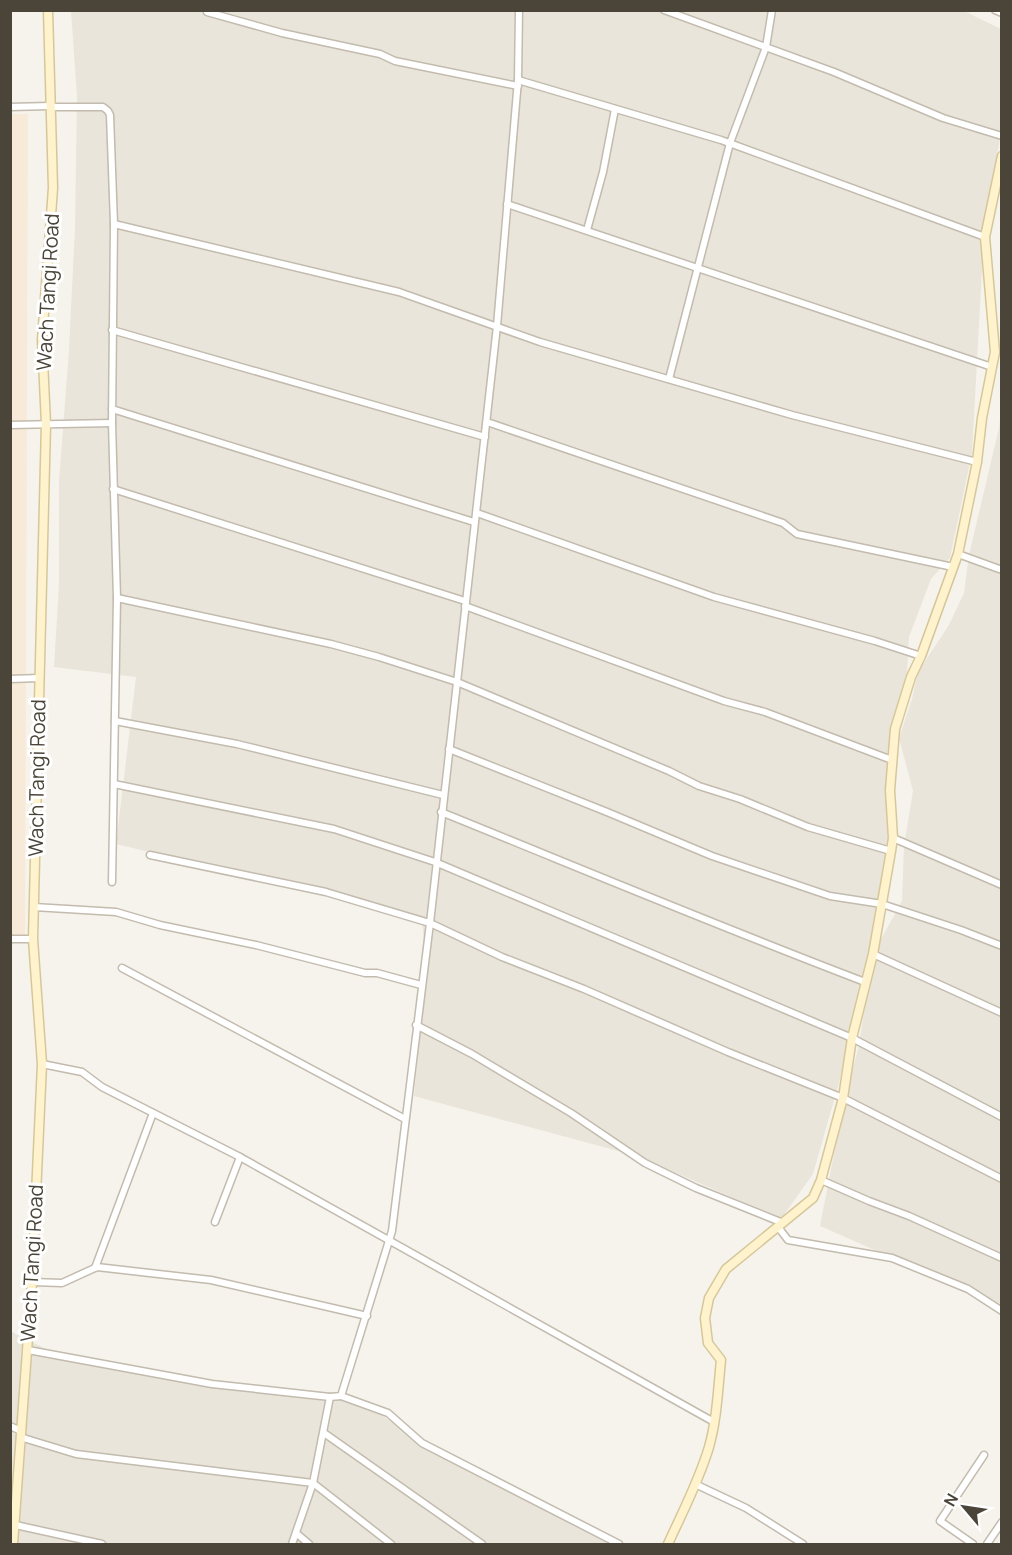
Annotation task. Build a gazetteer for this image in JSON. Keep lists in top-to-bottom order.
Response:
{
  "streets": {
    "main road": ["Wach Tangi Road"]
  },
  "north": "top left"
}
